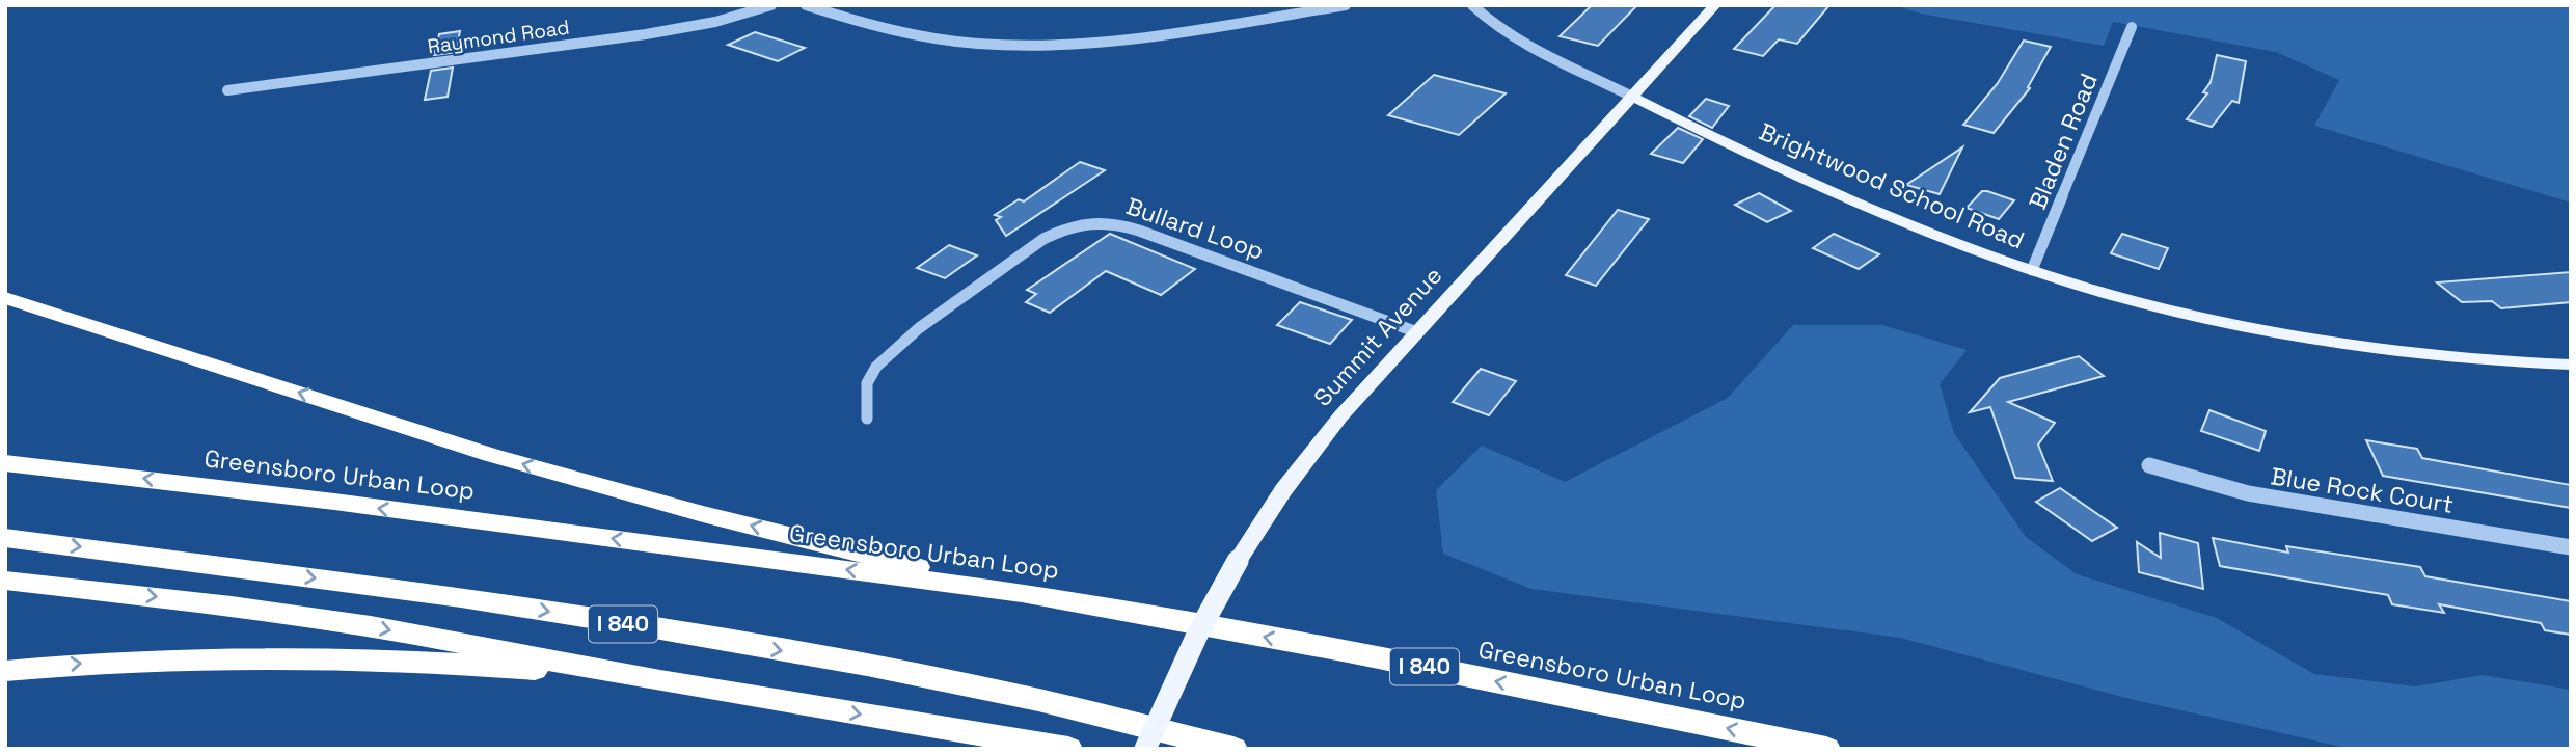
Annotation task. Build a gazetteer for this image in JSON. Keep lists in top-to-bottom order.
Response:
{
  "streets": {
    "highway": ["Greensboro Urban Loop", "I 840"],
    "main road": ["Brightwood School Road", "Summit Avenue"],
    "street": [
      "Raymond Road",
      "Bladen Road",
      "Bullard Loop",
      "Blue Rock Court"
    ]
  },
  "crossings": [
    ["Bladen Road", "Brightwood School Road"],
    ["Brightwood School Road", "Summit Avenue"],
    ["Bullard Loop", "Summit Avenue"]
  ]
}
